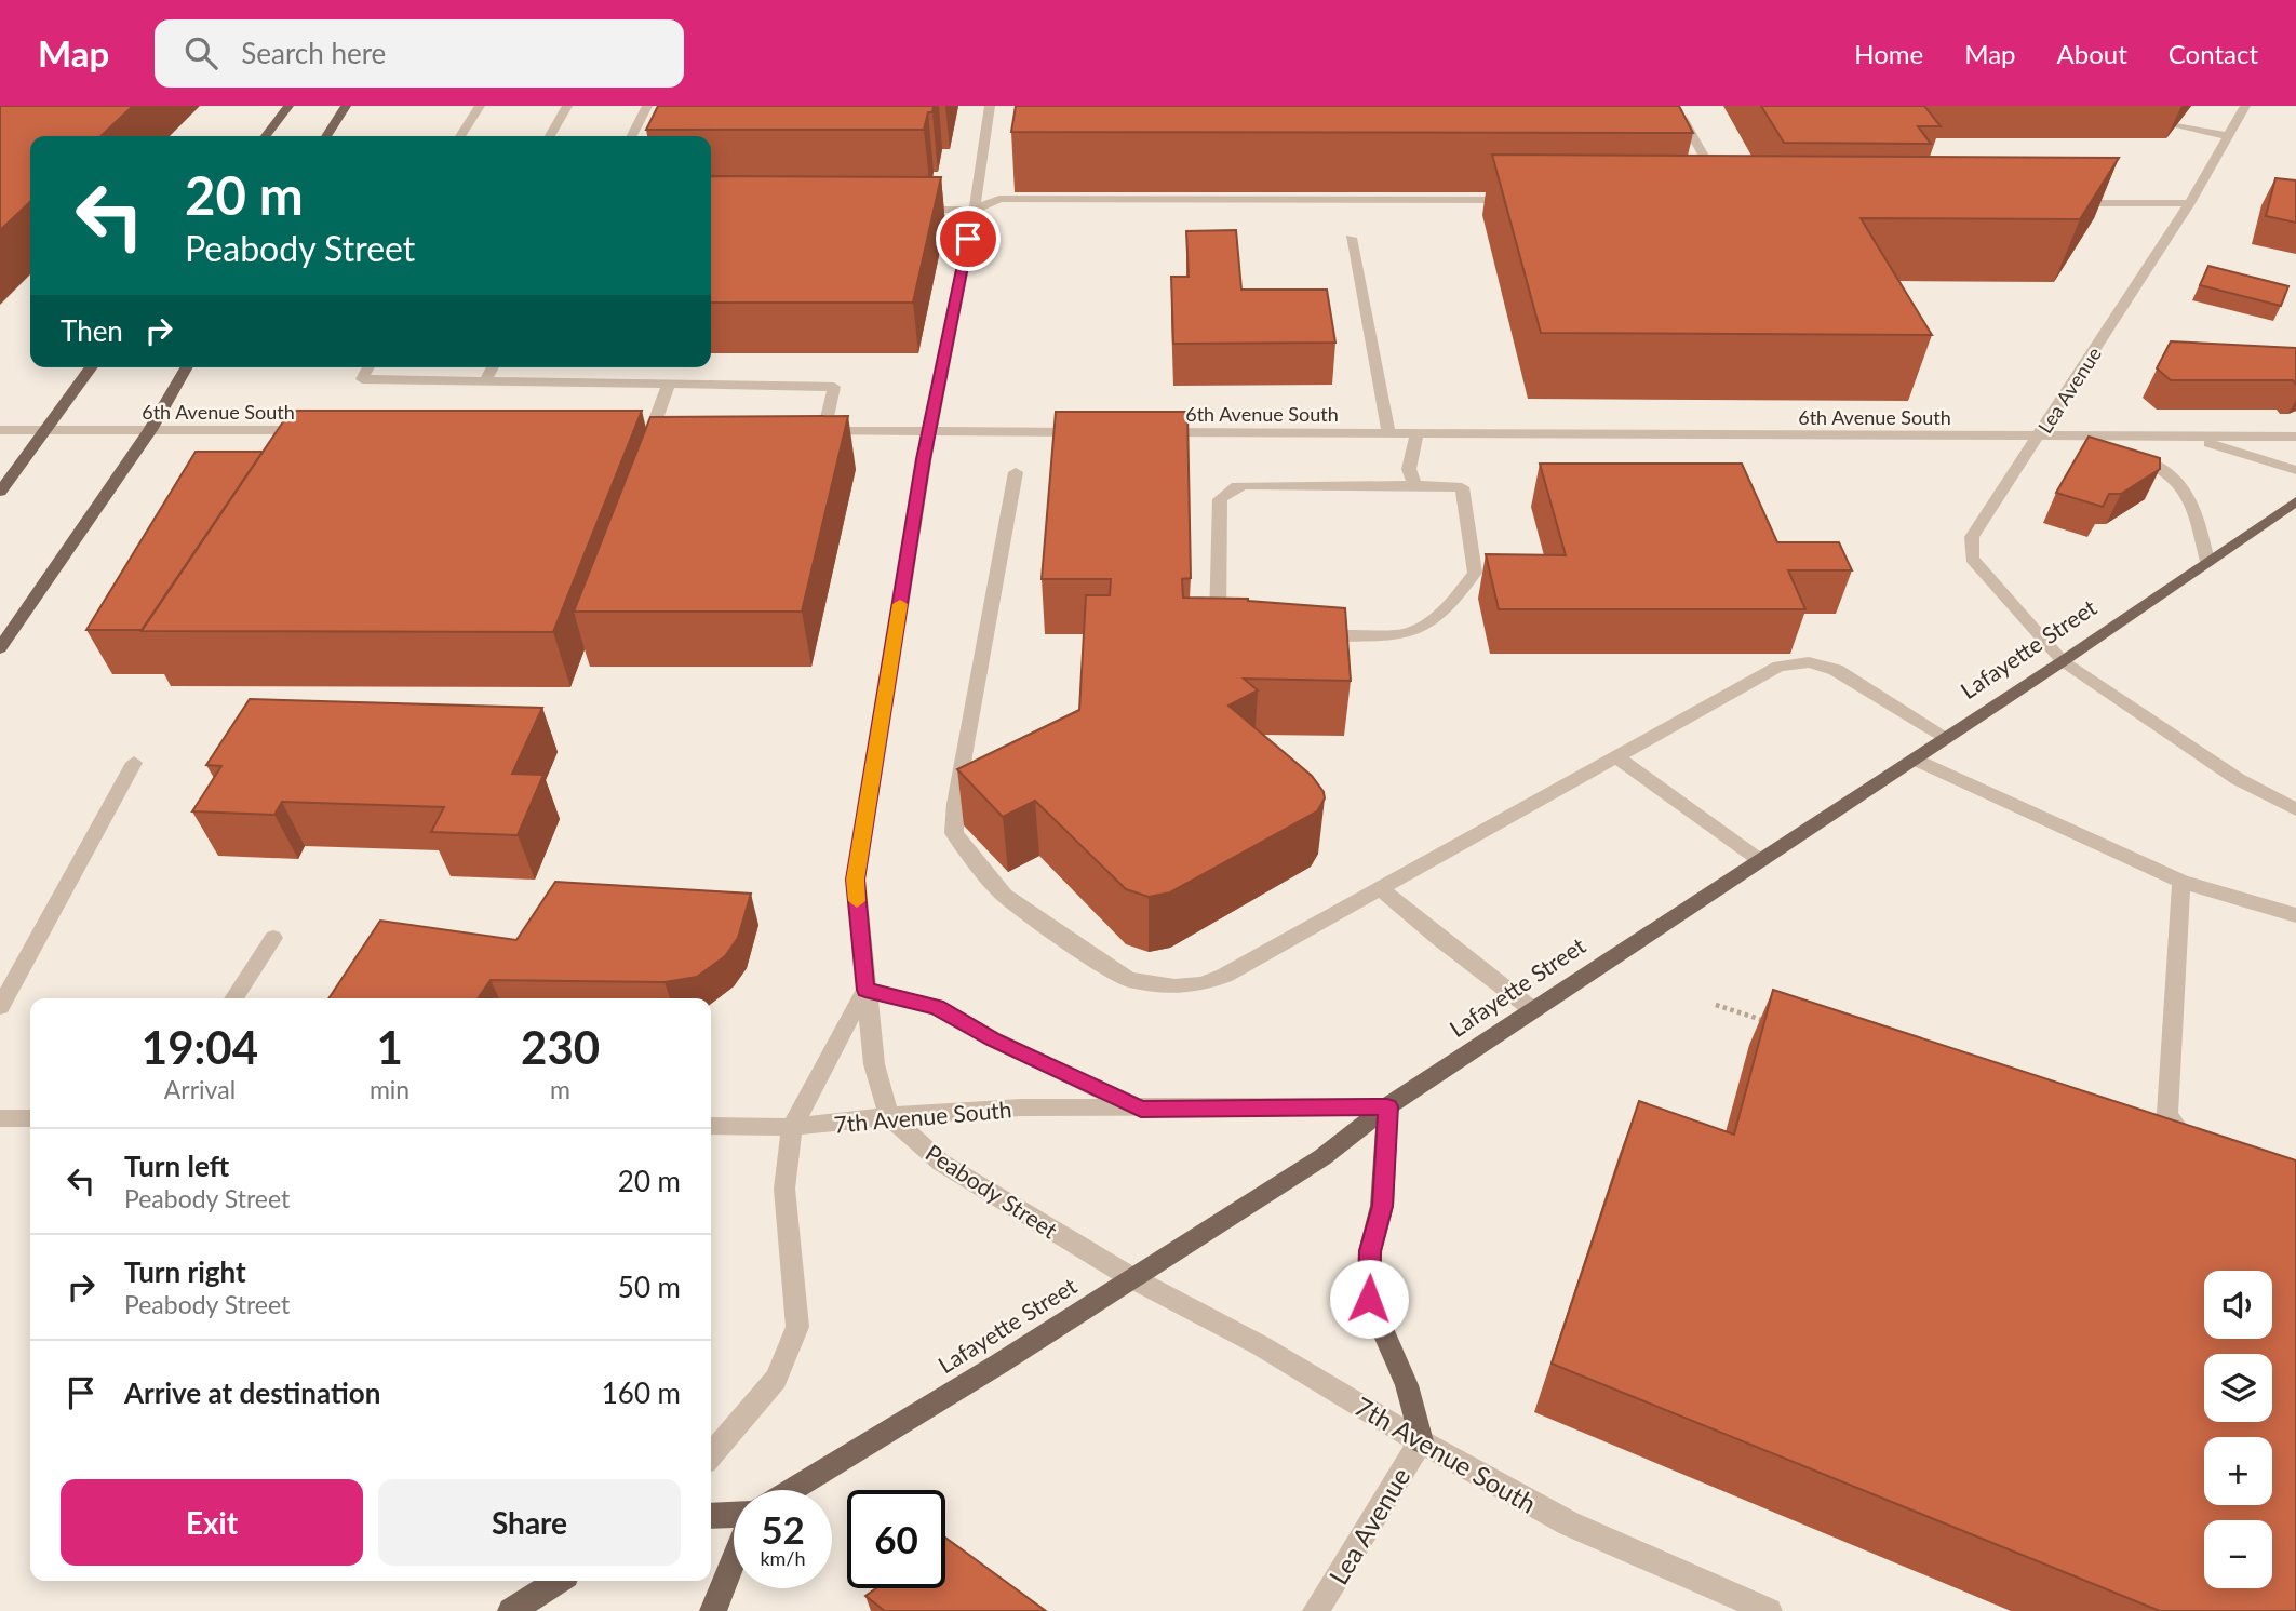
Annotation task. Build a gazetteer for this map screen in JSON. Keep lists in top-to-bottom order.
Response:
{
  "streets": {
    "main road": ["Lafayette Street"],
    "street": [
      "Lea Avenue",
      "6th Avenue South",
      "7th Avenue South",
      "Peabody Street"
    ]
  },
  "crossings": [
    ["Lea Avenue", "6th Avenue South"],
    ["Lea Avenue", "Lafayette Street"],
    ["Lea Avenue", "7th Avenue South"],
    ["6th Avenue South", "Lafayette Street"],
    ["Lafayette Street", "7th Avenue South"],
    ["Lafayette Street", "Peabody Street"],
    ["7th Avenue South", "Peabody Street"]
  ],
  "page": {
    "header": "Map",
    "search": "Search here",
    "nav": [
      "Home",
      "Map",
      "About",
      "Contact"
    ],
    "turn": ["20 m", "Peabody Street"],
    "then": "Then",
    "eta": [
      "19:04",
      "Arrival",
      "1",
      "min",
      "230",
      "m"
    ],
    "list": [
      {
        "name": "Turn left",
        "note": "Peabody Street",
        "value": "20 m"
      },
      {
        "name": "Turn right",
        "note": "Peabody Street",
        "value": "50 m"
      },
      {
        "name": "Arrive at destination",
        "value": "160 m"
      }
    ],
    "map_buttons": ["+", "−"],
    "buttons": ["Exit", "Share"],
    "speed": "52 km/h",
    "limit": "60"
  }
}
